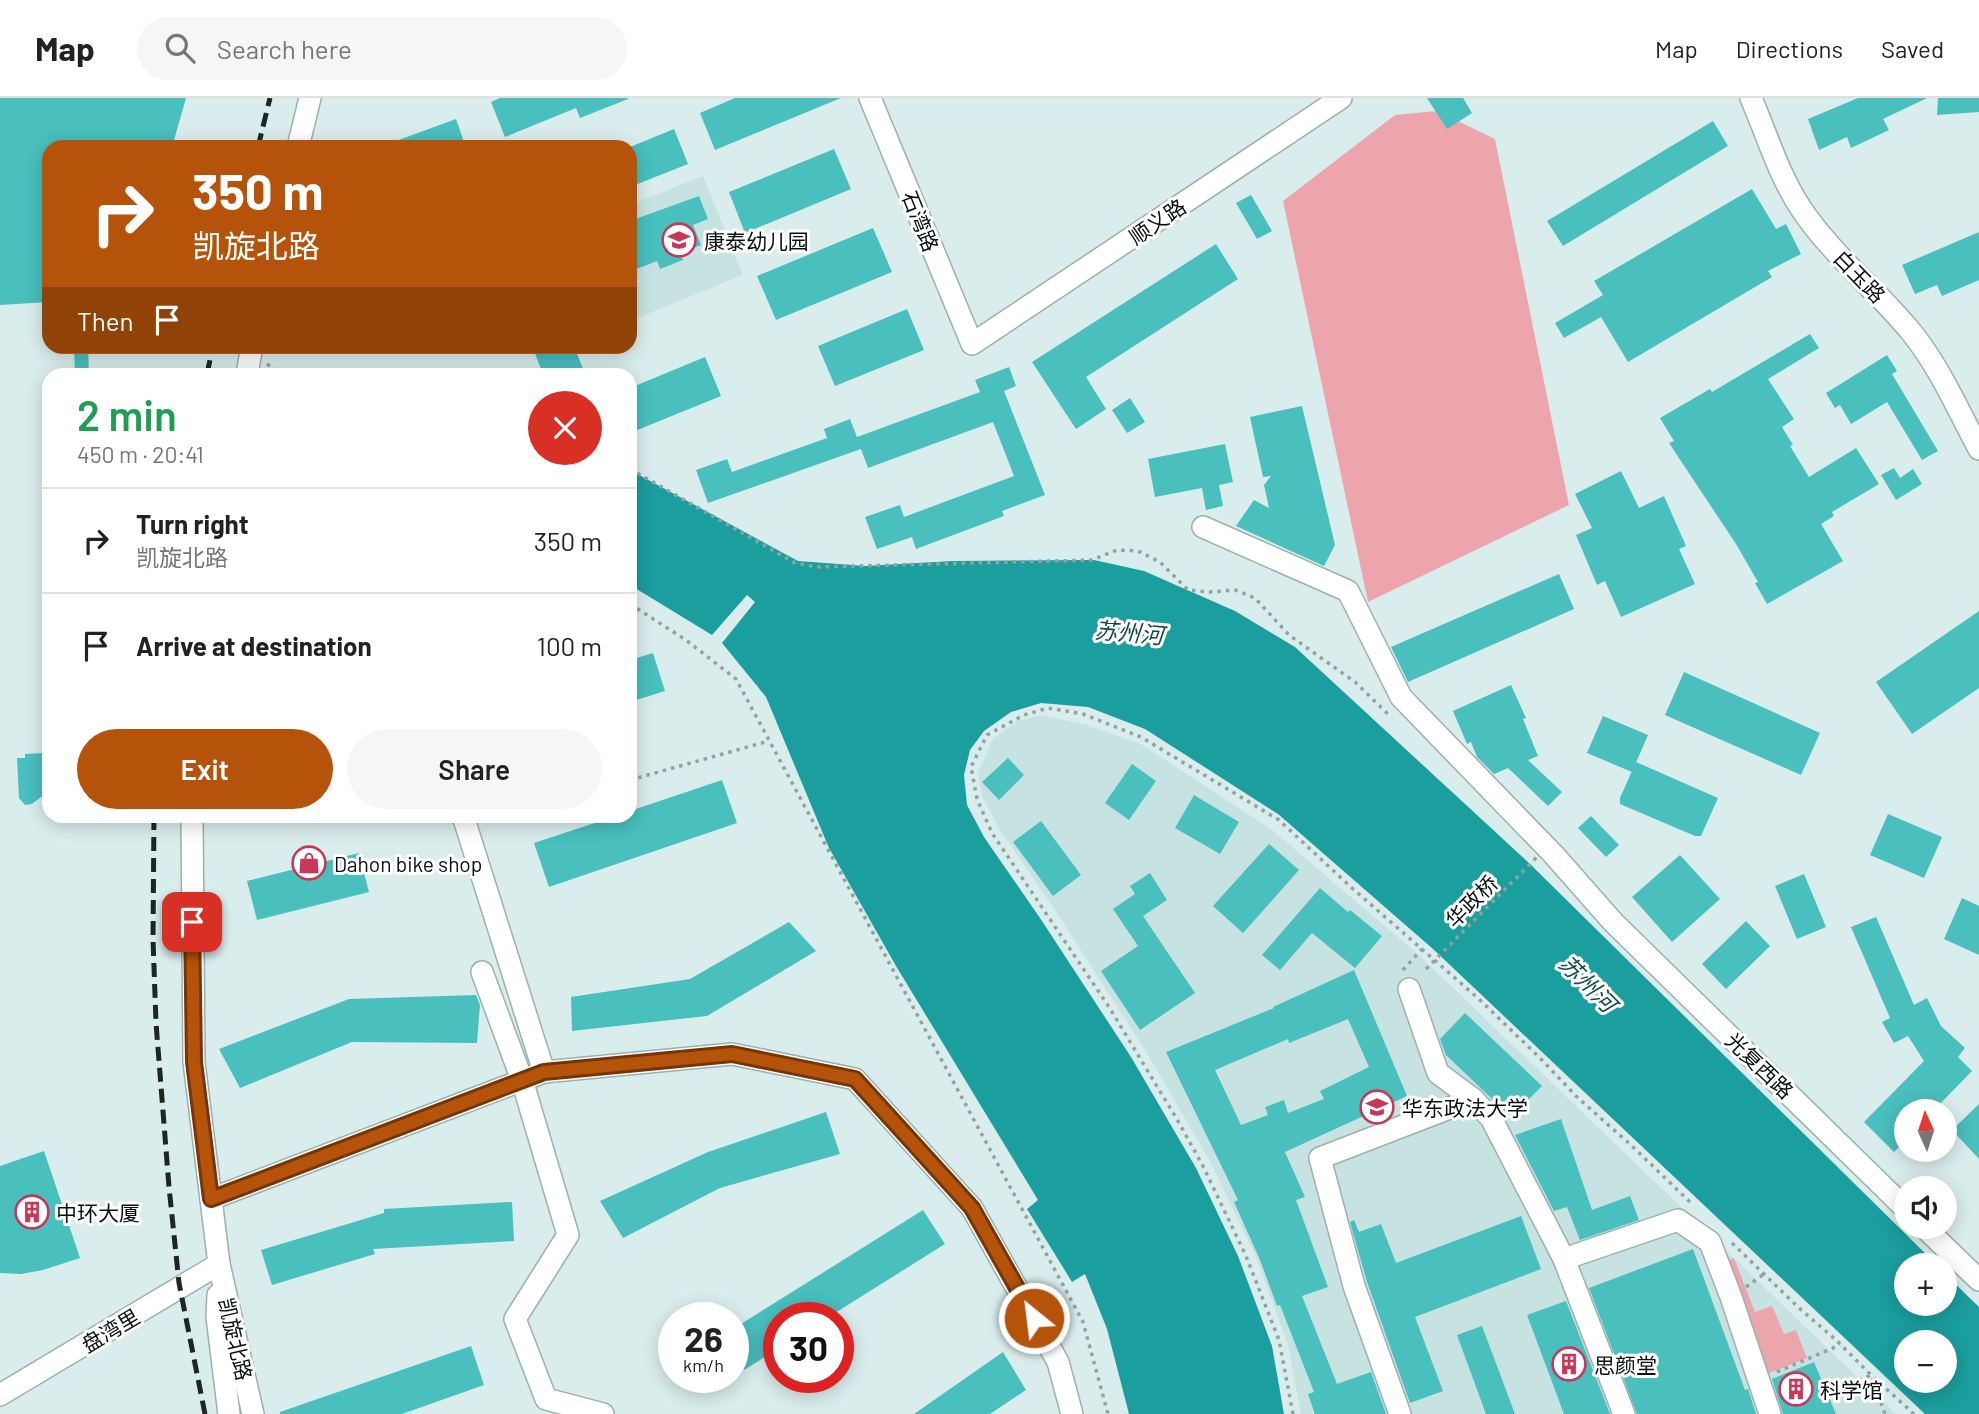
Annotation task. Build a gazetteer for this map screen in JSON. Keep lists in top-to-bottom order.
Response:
{
  "streets": {
    "street": [
      "石湾路",
      "顺义路",
      "白玉路",
      "光复西路",
      "盘湾里",
      "凯旋北路"
    ],
    "path": ["华政桥"]
  },
  "crossings": [
    ["石湾路", "顺义路"],
    ["盘湾里", "凯旋北路"]
  ],
  "water": ["苏州河"],
  "places": {
    "school or university": ["康泰幼儿园", "华东政法大学"],
    "shop": ["Dahon bike shop"],
    "building": ["中环大厦", "思颜堂", "科学馆"]
  },
  "north": "top",
  "page": {
    "header": "Map",
    "search": "Search here",
    "nav": ["Map", "Directions", "Saved"],
    "turn": ["350 m", "凯旋北路"],
    "then": "Then",
    "heading": ["2 min", "450 m · 20:41"],
    "list": [
      {
        "name": "Turn right",
        "note": "凯旋北路",
        "value": "350 m"
      },
      {
        "name": "Arrive at destination",
        "value": "100 m"
      }
    ],
    "buttons": ["Exit", "Share"],
    "map_buttons": ["+", "−"],
    "speed": "26 km/h",
    "limit": "30"
  }
}
